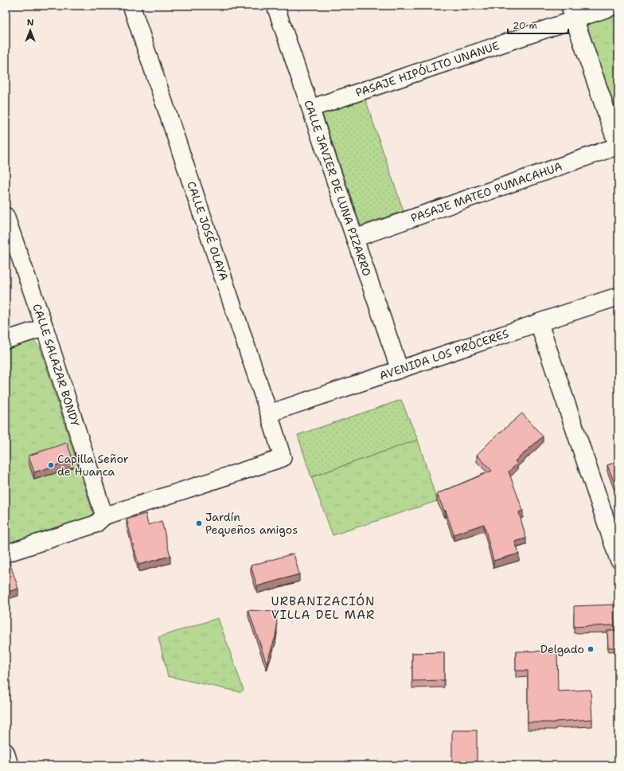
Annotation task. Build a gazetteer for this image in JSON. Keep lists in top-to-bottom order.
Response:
{
  "streets": {
    "street": [
      "PASAJE HIPÓLITO UNANUE",
      "CALLE JAVIER DE LUNA PIZARRO",
      "PASAJE MATEO PUMACAHUA",
      "CALLE JOSÉ OLAYA",
      "AVENIDA LOS PRÓCERES",
      "CALLE SALAZAR BONDY"
    ]
  },
  "crossings": [
    ["PASAJE HIPÓLITO UNANUE", "CALLE JAVIER DE LUNA PIZARRO"],
    ["CALLE JAVIER DE LUNA PIZARRO", "PASAJE MATEO PUMACAHUA"],
    ["CALLE JAVIER DE LUNA PIZARRO", "AVENIDA LOS PRÓCERES"],
    ["CALLE JOSÉ OLAYA", "AVENIDA LOS PRÓCERES"],
    ["CALLE JOSÉ OLAYA", "CALLE SALAZAR BONDY"]
  ],
  "districts": ["URBANIZACIÓN VILLA DEL MAR"],
  "places": ["Capilla Señor de Huanca", "Jardín Pequeños amigos", "Delgado"],
  "scale_bar": "20 m",
  "north": "top"
}
